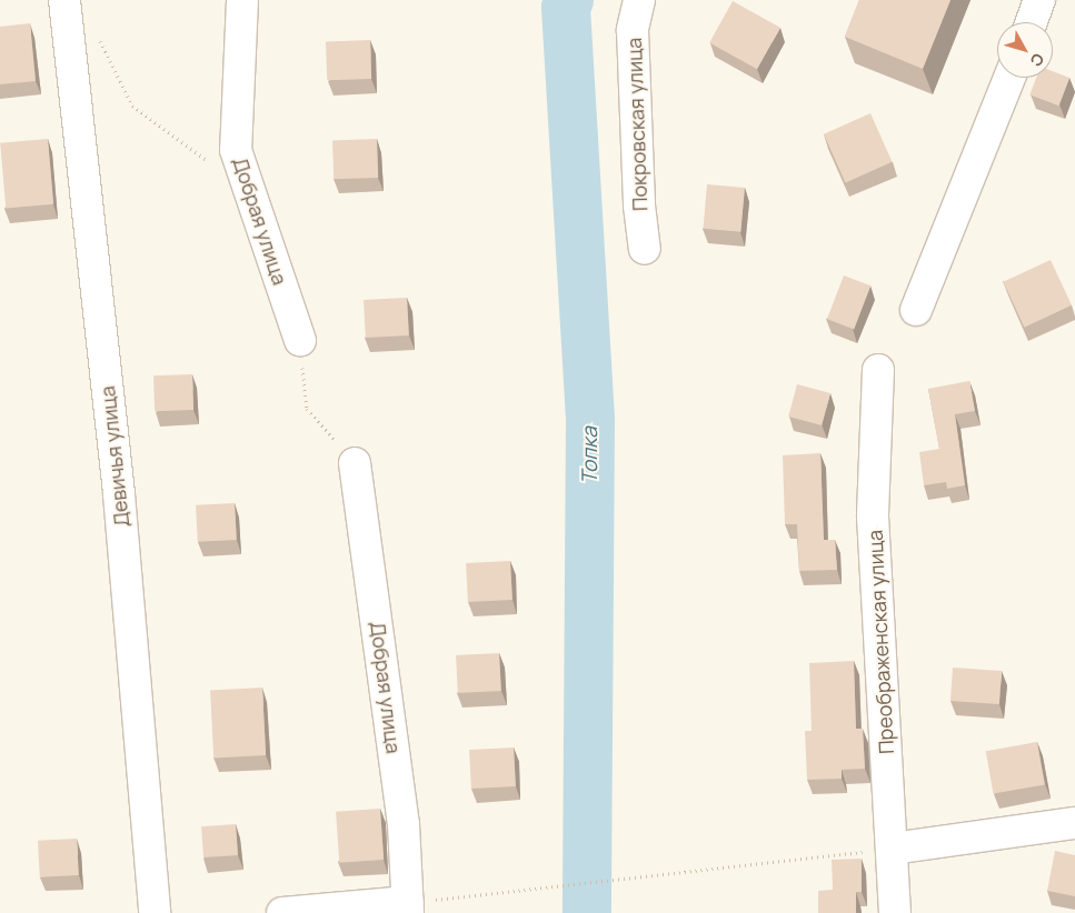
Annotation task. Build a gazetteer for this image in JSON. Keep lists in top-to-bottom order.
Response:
{
  "streets": {
    "street": [
      "Покровская улица",
      "Добрая улица",
      "Девичья улица",
      "Преображенская улица"
    ]
  },
  "water": ["Топка"],
  "north": "bottom right"
}
